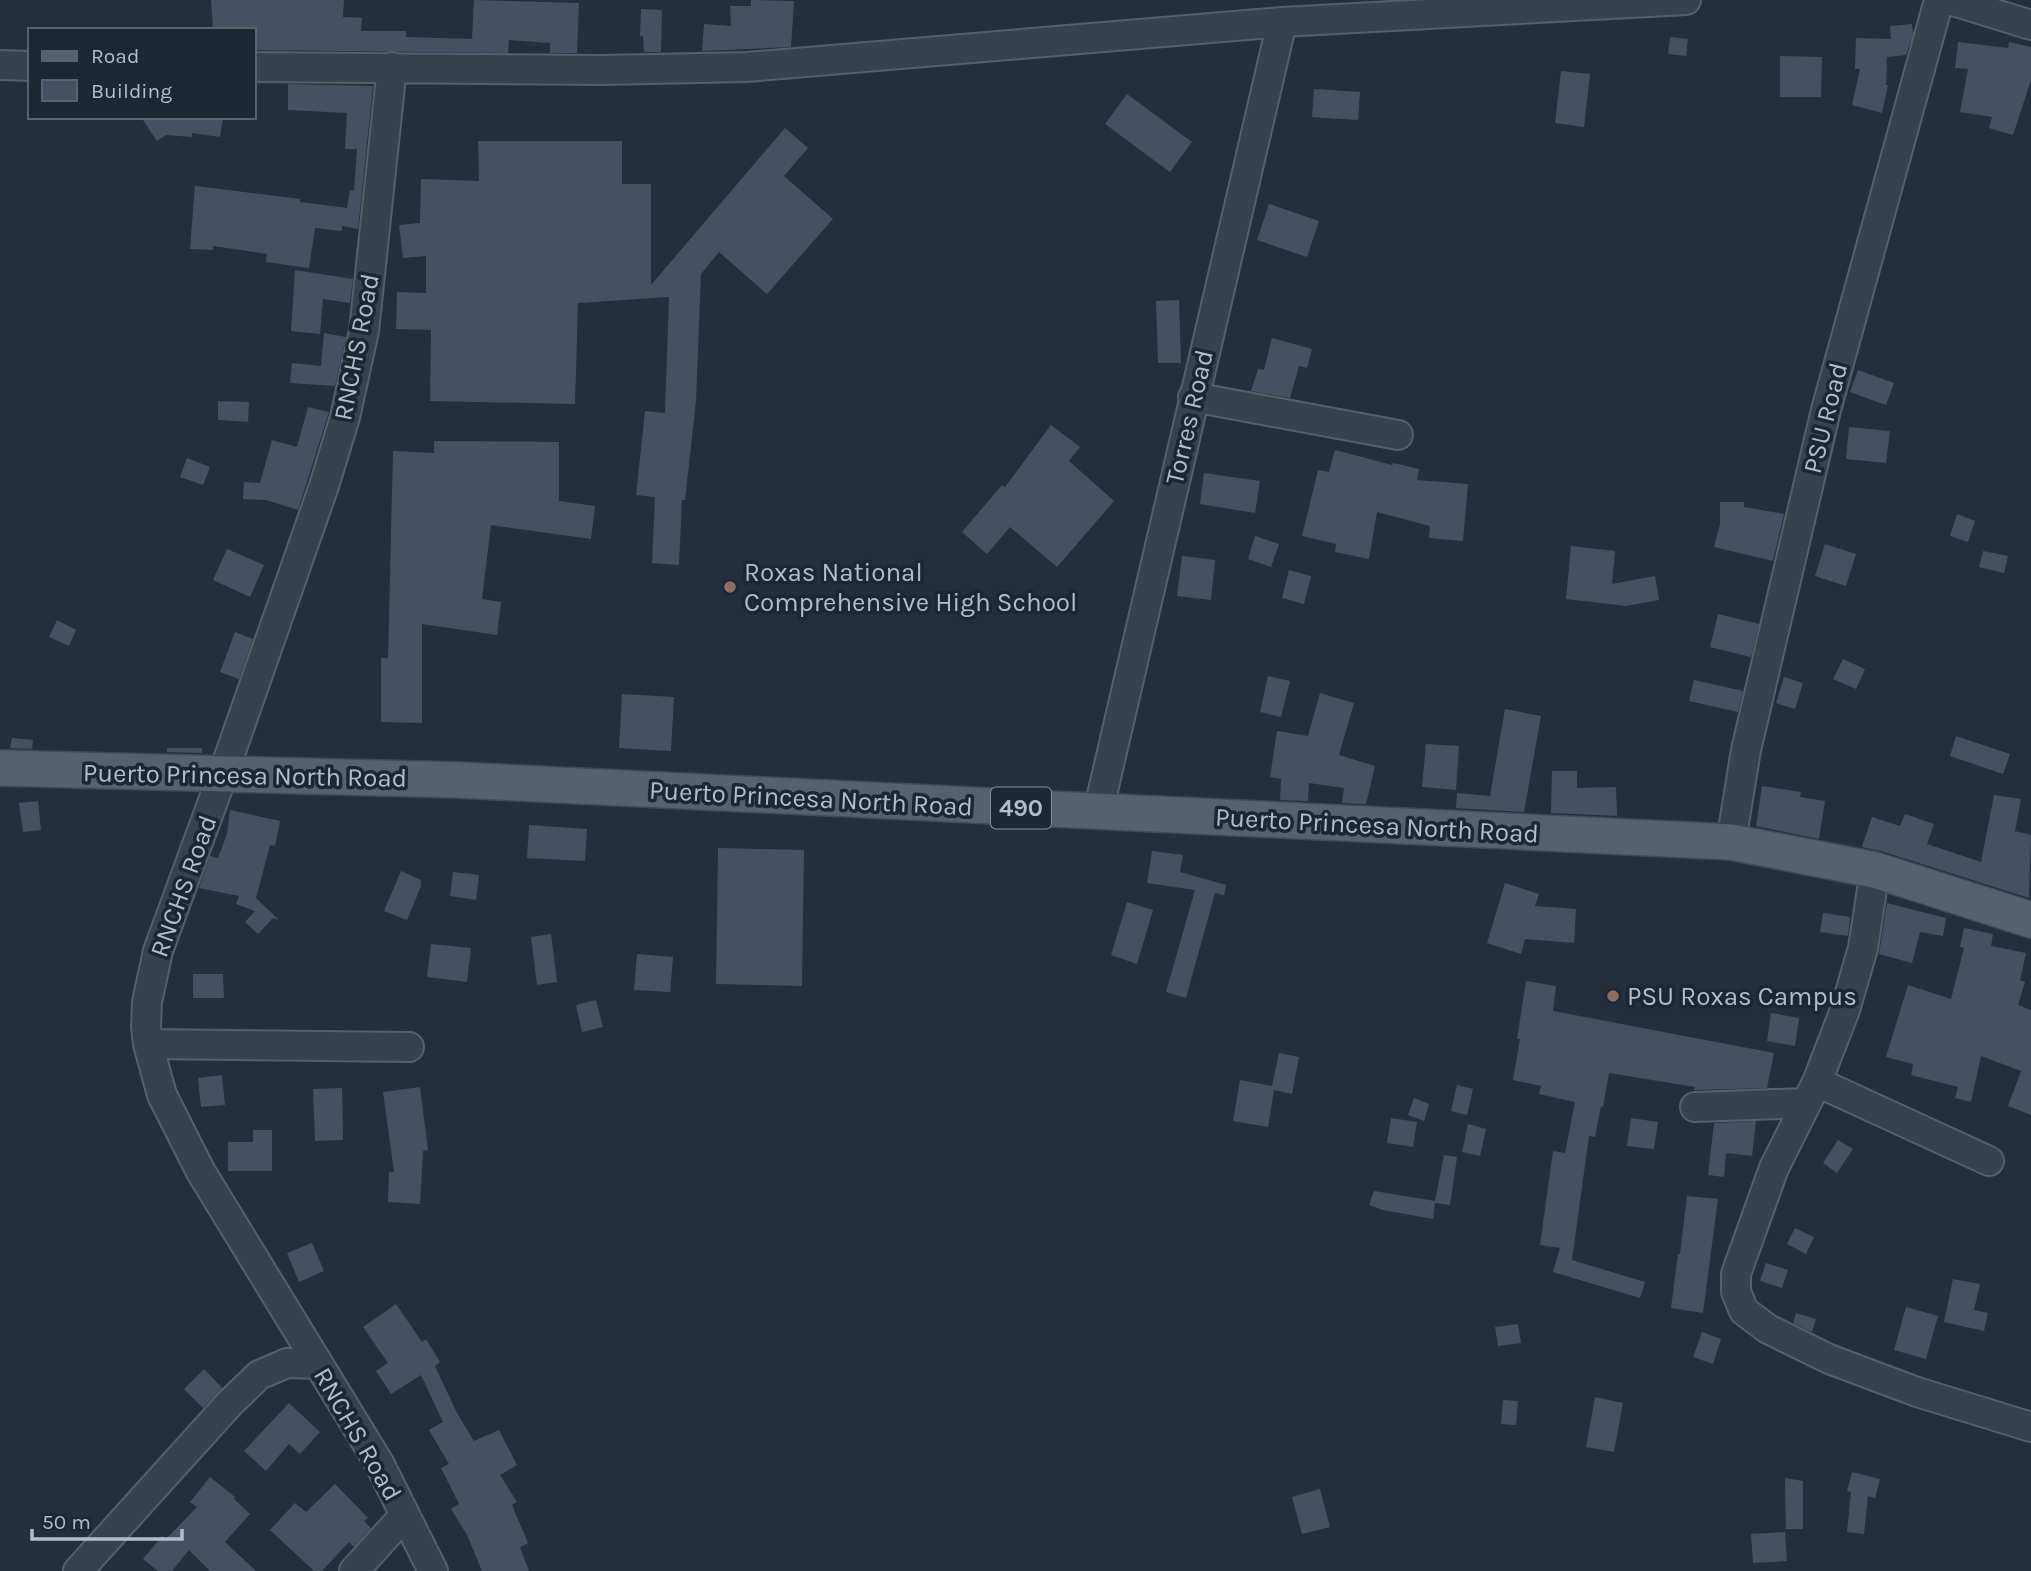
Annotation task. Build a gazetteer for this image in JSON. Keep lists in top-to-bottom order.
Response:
{
  "streets": {
    "main road": ["Puerto Princesa North Road", "490"],
    "street": ["RNCHS Road", "Torres Road", "PSU Road"]
  },
  "crossings": [
    ["RNCHS Road", "Puerto Princesa North Road"],
    ["Torres Road", "Puerto Princesa North Road"],
    ["PSU Road", "Puerto Princesa North Road"]
  ],
  "places": ["Roxas National Comprehensive High School", "PSU Roxas Campus"],
  "legend": ["Road", "Building"],
  "scale_bar": "50 m"
}
